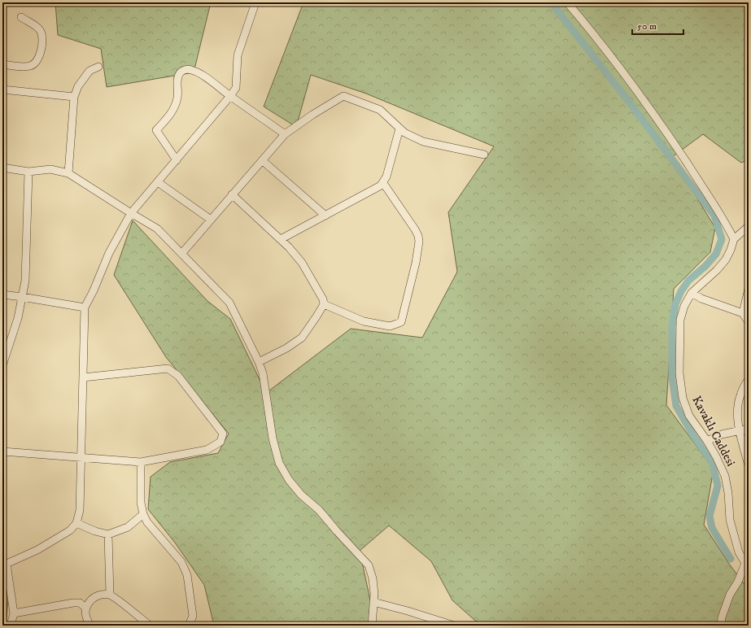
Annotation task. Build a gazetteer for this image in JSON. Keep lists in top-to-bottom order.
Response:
{
  "streets": {
    "street": ["Kavaklı Caddesi"]
  },
  "scale_bar": "50 m"
}
